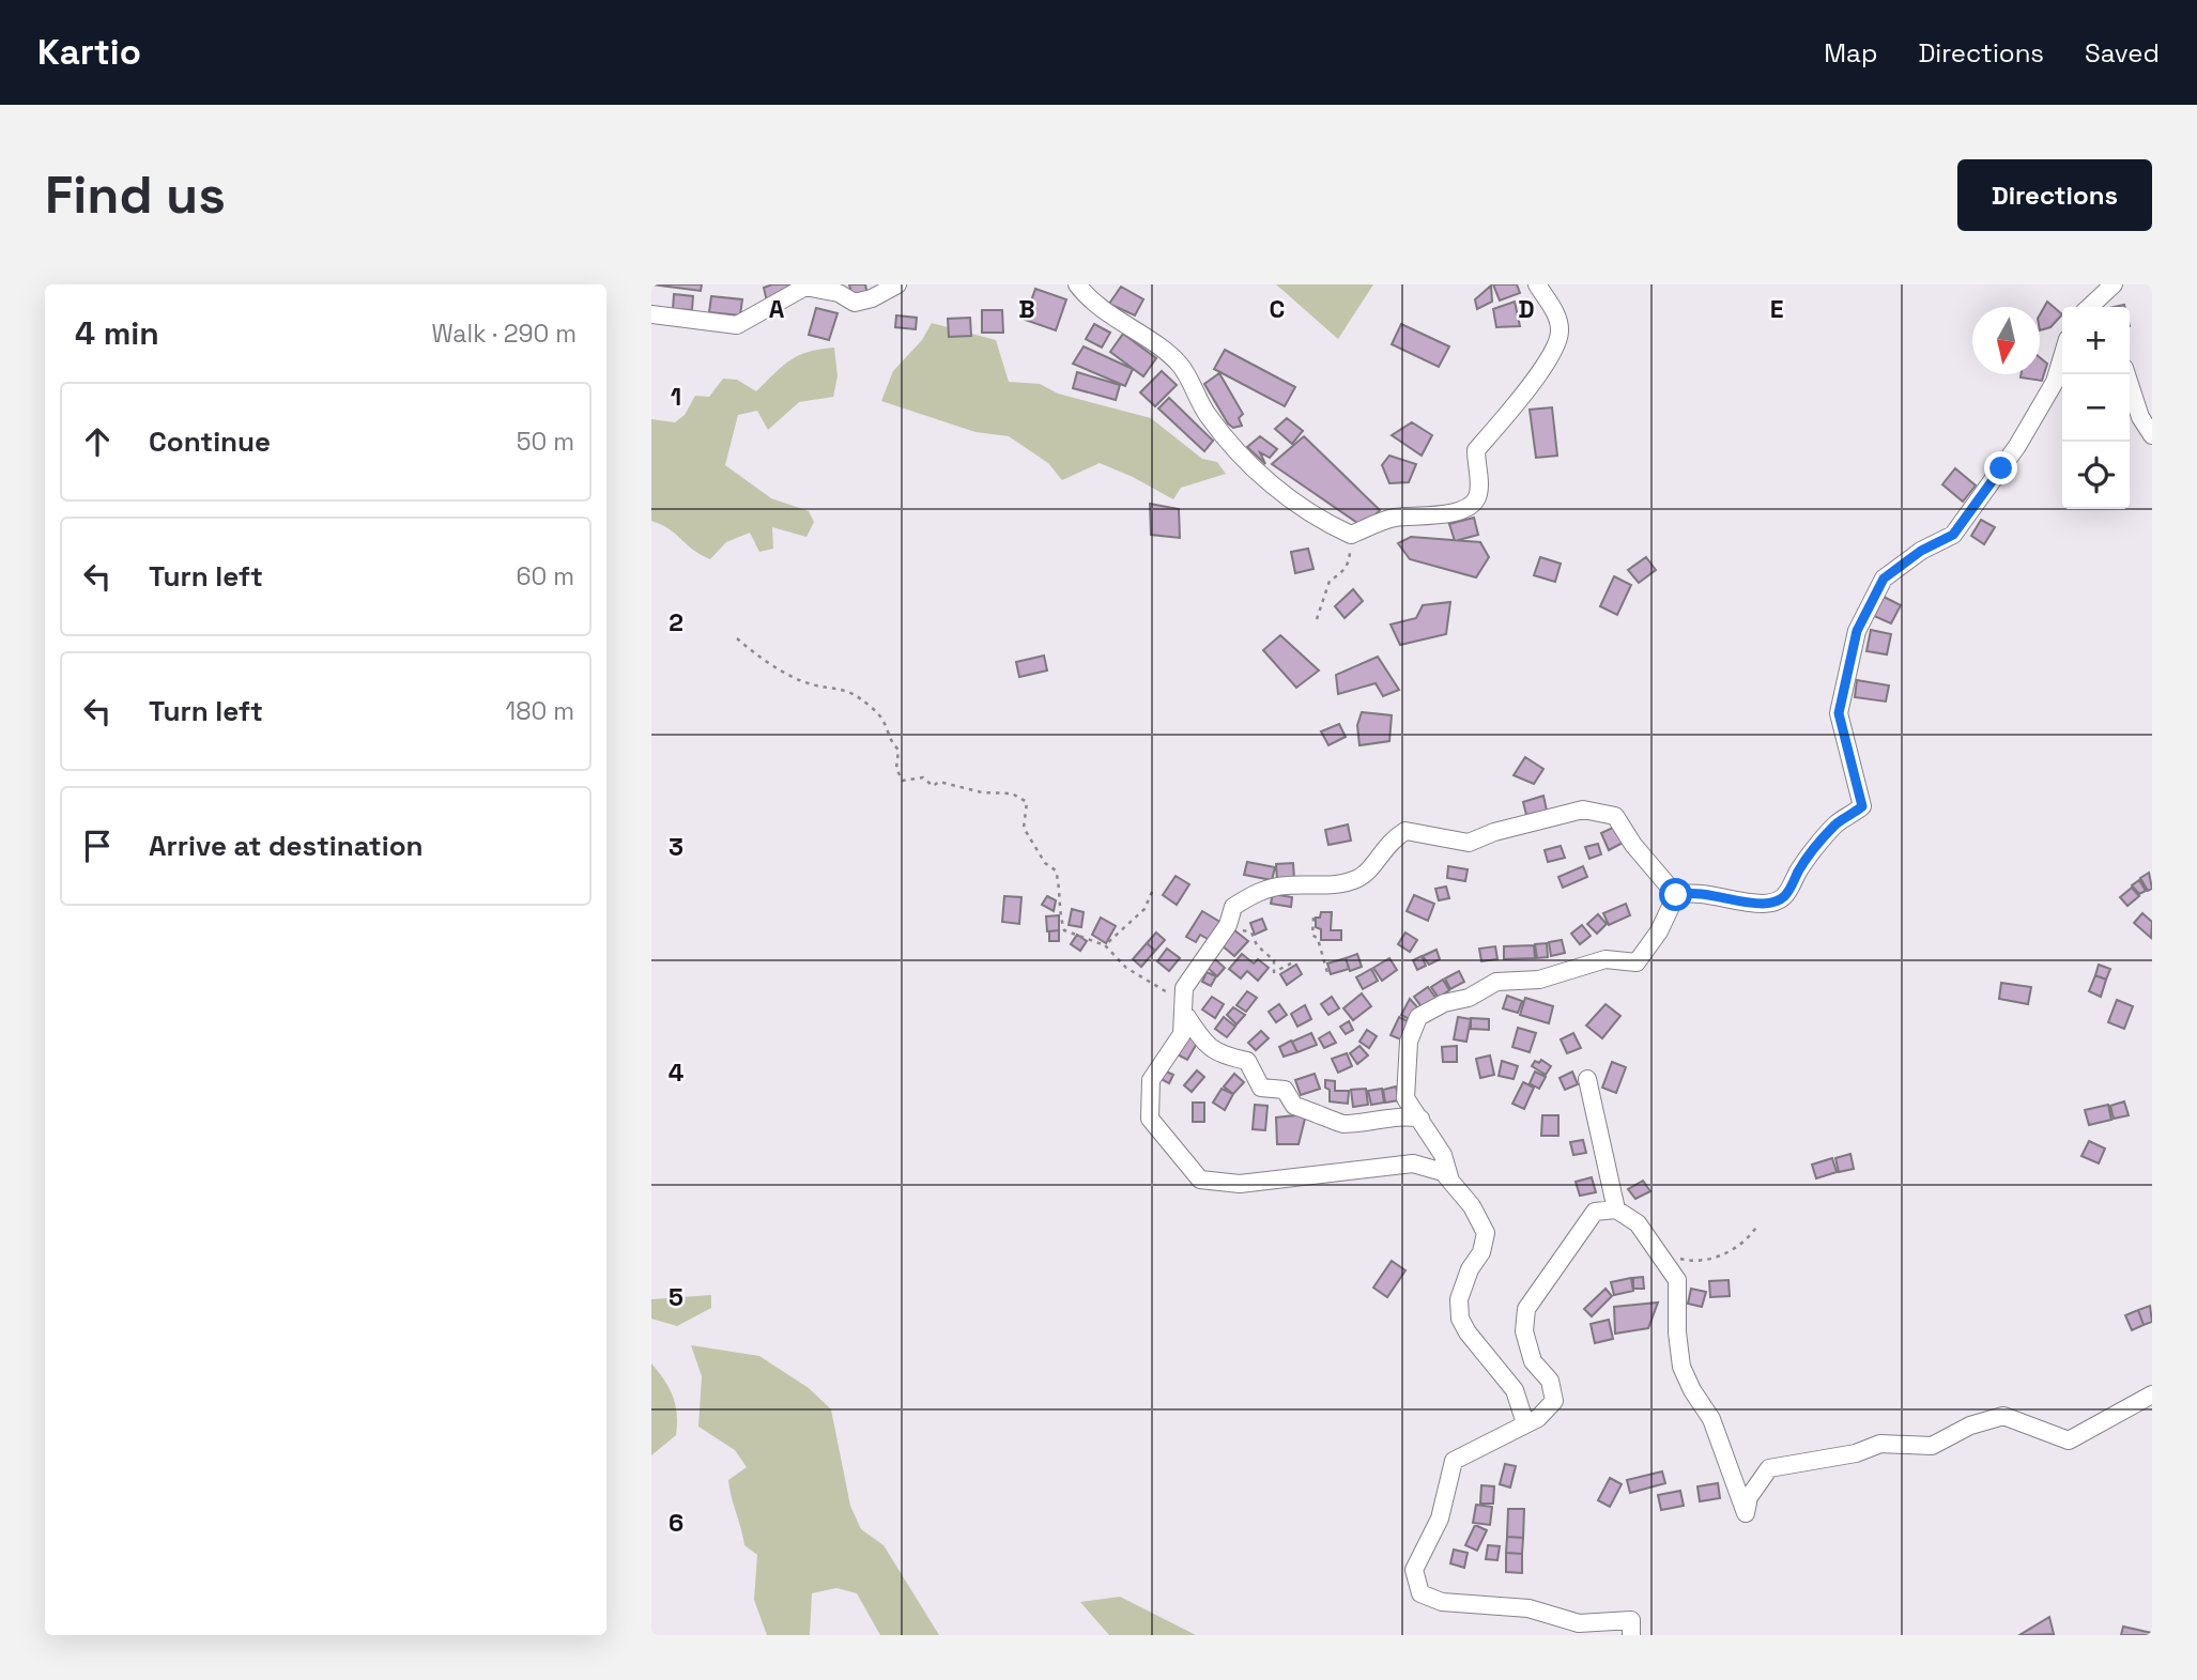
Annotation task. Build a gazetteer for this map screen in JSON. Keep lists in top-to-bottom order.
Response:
{
  "north": "bottom",
  "page": {
    "header": "Kartio",
    "nav": ["Map", "Directions", "Saved"],
    "buttons": "Directions",
    "title": "Find us",
    "heading": ["4 min", "Walk · 290 m"],
    "map_buttons": ["+", "−"],
    "list": [
      ["Continue", "50 m"],
      ["Turn left", "60 m"],
      ["Turn left", "180 m"],
      "Arrive at destination"
    ]
  },
  "grid": {
    "columns": [
      "A",
      "B",
      "C",
      "D",
      "E"
    ],
    "rows": [
      "1",
      "2",
      "3",
      "4",
      "5",
      "6"
    ]
  }
}
